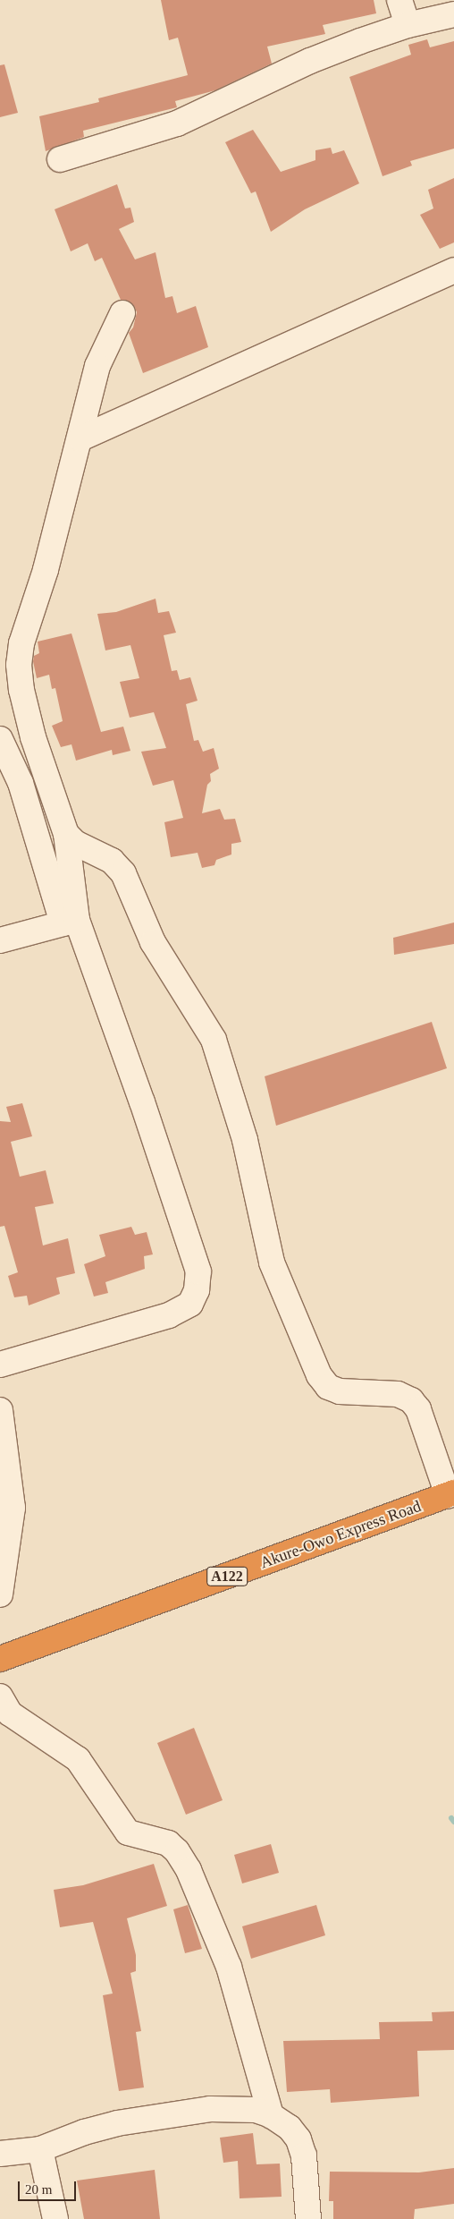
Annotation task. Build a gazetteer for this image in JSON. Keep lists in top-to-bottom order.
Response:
{
  "streets": {
    "highway": ["Akure-Owo Express Road", "A122"]
  },
  "scale_bar": "20 m"
}
